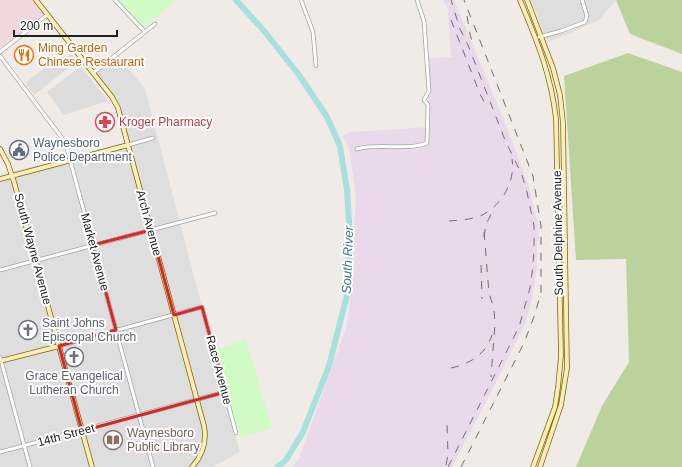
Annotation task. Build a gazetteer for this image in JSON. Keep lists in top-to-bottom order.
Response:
{
  "streets": {
    "main road": ["Arch Avenue", "South Delphine Avenue", "South Wayne Avenue"],
    "street": ["Market Avenue", "Race Avenue", "14th Street"]
  },
  "crossings": [
    ["Arch Avenue", "Race Avenue"],
    ["Arch Avenue", "14th Street"],
    ["South Wayne Avenue", "14th Street"],
    ["Market Avenue", "14th Street"],
    ["Race Avenue", "14th Street"]
  ],
  "water": ["South River"],
  "places": {
    "restaurant": ["Ming Garden Chinese Restaurant"],
    "pharmacy": ["Kroger Pharmacy"],
    "public building": ["Waynesboro Police Department"],
    "church": ["Saint Johns Episcopal Church", "Grace Evangelical Lutheran Church"],
    "library": ["Waynesboro Public Library"]
  },
  "scale_bar": "200 m"
}
